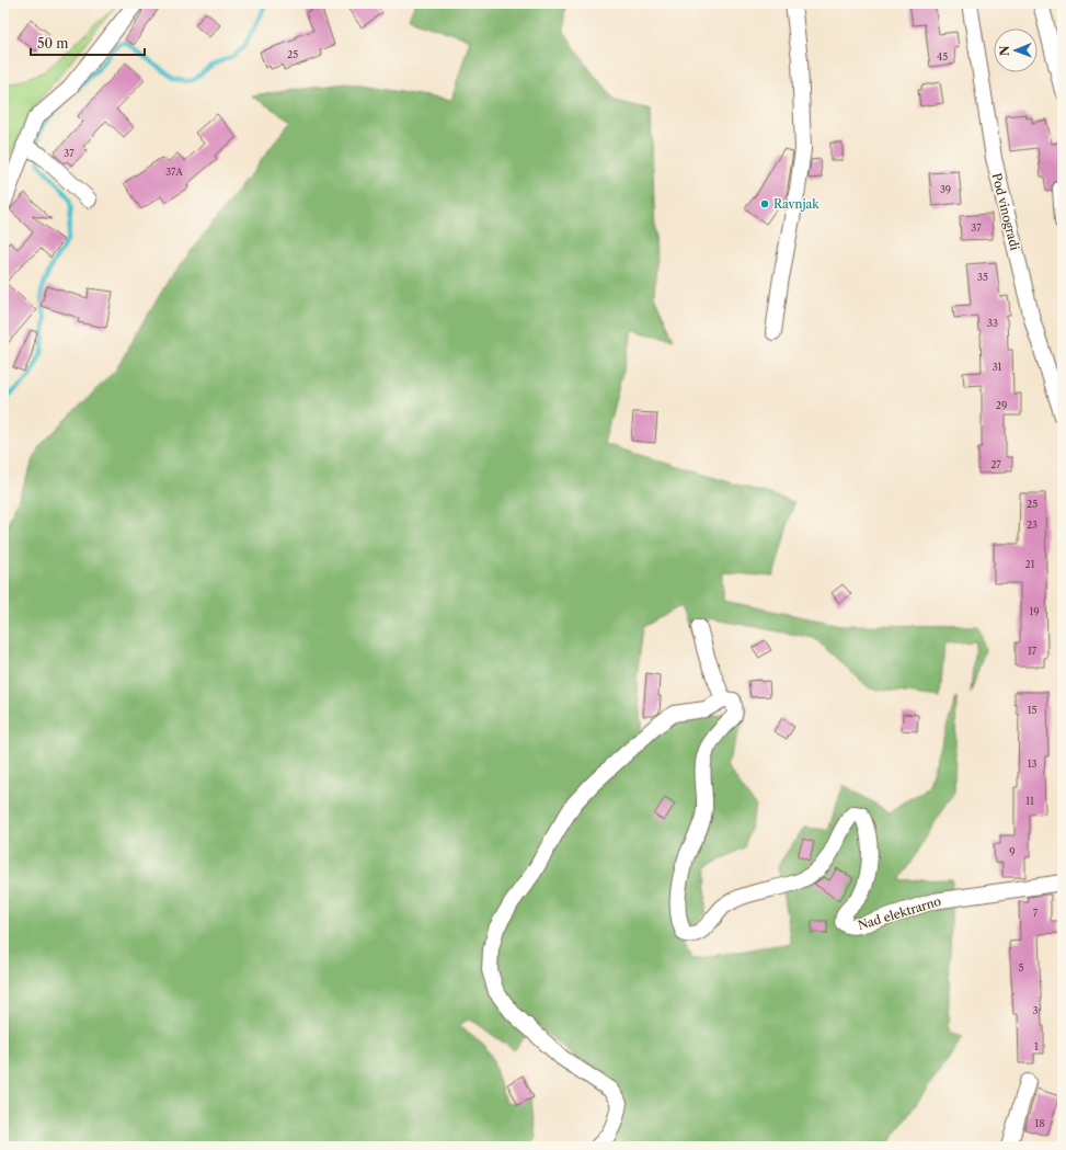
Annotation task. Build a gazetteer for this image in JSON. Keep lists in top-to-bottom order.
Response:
{
  "streets": {
    "street": ["Pod vinogradi", "Nad elektrarno"]
  },
  "places": ["Ravnjak"],
  "house_numbers": [
    "25",
    "45",
    "37",
    "37A",
    "39",
    "37",
    "35",
    "33",
    "31",
    "29",
    "27",
    "25",
    "23",
    "21",
    "19",
    "17",
    "15",
    "13",
    "11",
    "9",
    "7",
    "5",
    "3",
    "1",
    "18"
  ],
  "scale_bar": "50 m",
  "north": "left"
}
